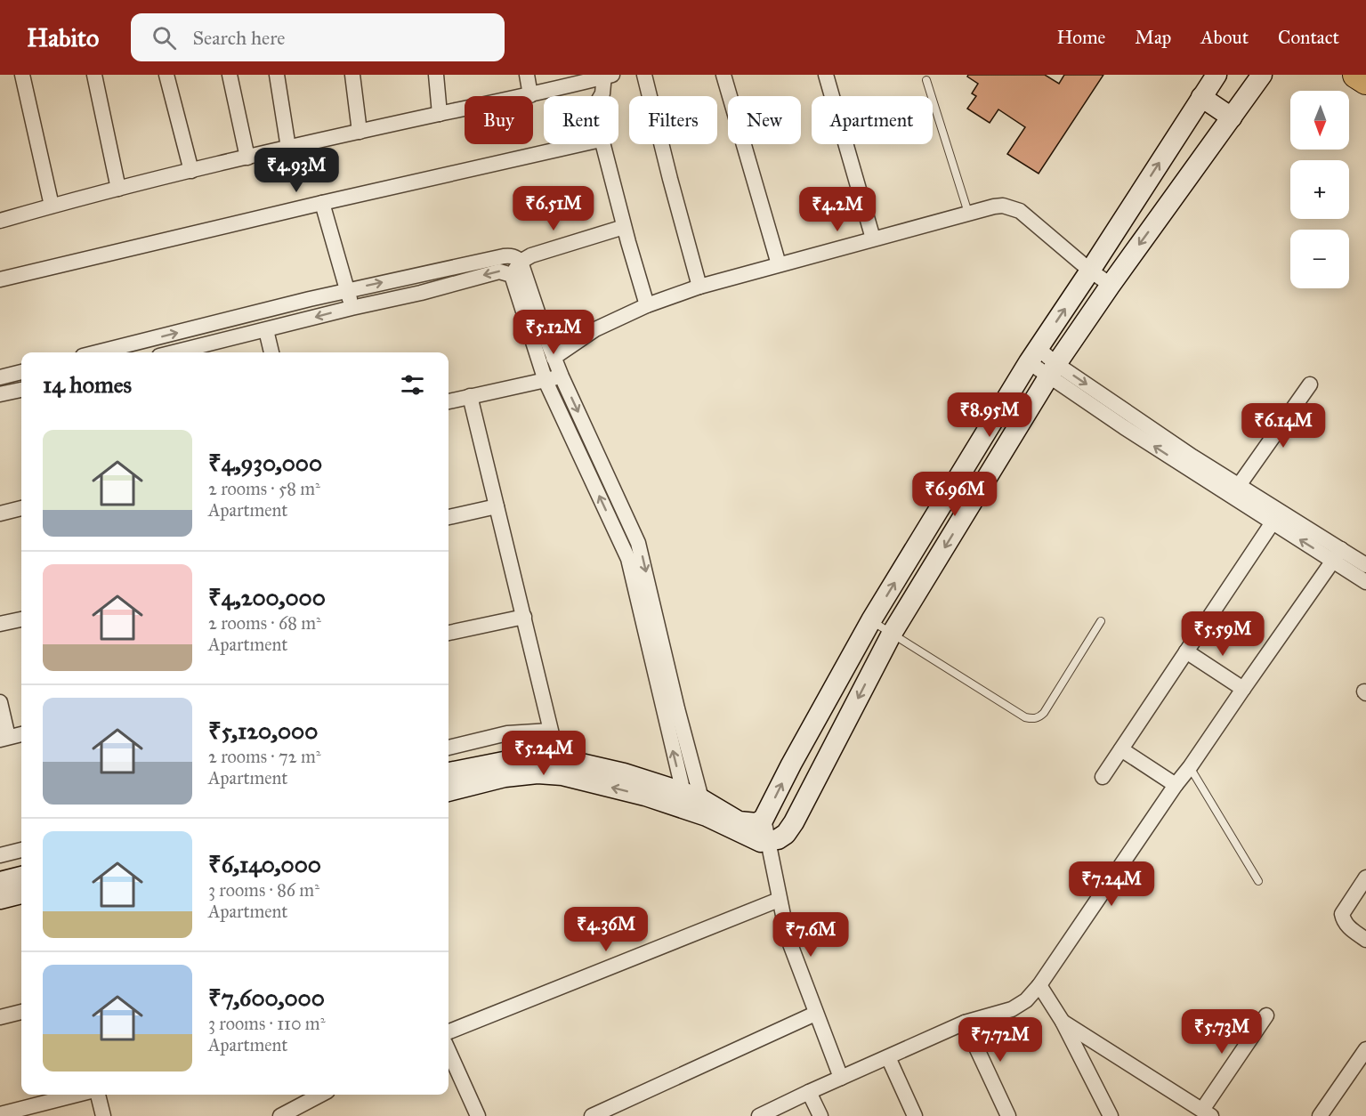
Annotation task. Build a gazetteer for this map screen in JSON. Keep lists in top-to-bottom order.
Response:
{
  "north": "bottom",
  "page": {
    "header": "Habito",
    "search": "Search here",
    "nav": [
      "Home",
      "Map",
      "About",
      "Contact"
    ],
    "map_buttons": ["+", "−"],
    "chip": [
      "Buy",
      "Rent",
      "Filters",
      "New",
      "Apartment"
    ],
    "price": [
      "₹4.93M",
      "₹6.51M",
      "₹4.2M",
      "₹5.12M",
      "₹8.95M",
      "₹6.14M",
      "₹6.96M",
      "₹5.59M",
      "₹5.24M",
      "₹7.24M",
      "₹4.36M",
      "₹7.6M",
      "₹5.73M",
      "₹7.72M"
    ],
    "heading": "14 homes",
    "list": [
      {
        "name": "₹4,930,000",
        "note": "2 rooms · 58 m² · Apartment"
      },
      {
        "name": "₹4,200,000",
        "note": "2 rooms · 68 m² · Apartment"
      },
      {
        "name": "₹5,120,000",
        "note": "2 rooms · 72 m² · Apartment"
      },
      {
        "name": "₹6,140,000",
        "note": "3 rooms · 86 m² · Apartment"
      },
      {
        "name": "₹7,600,000",
        "note": "3 rooms · 110 m² · Apartment"
      }
    ]
  }
}
